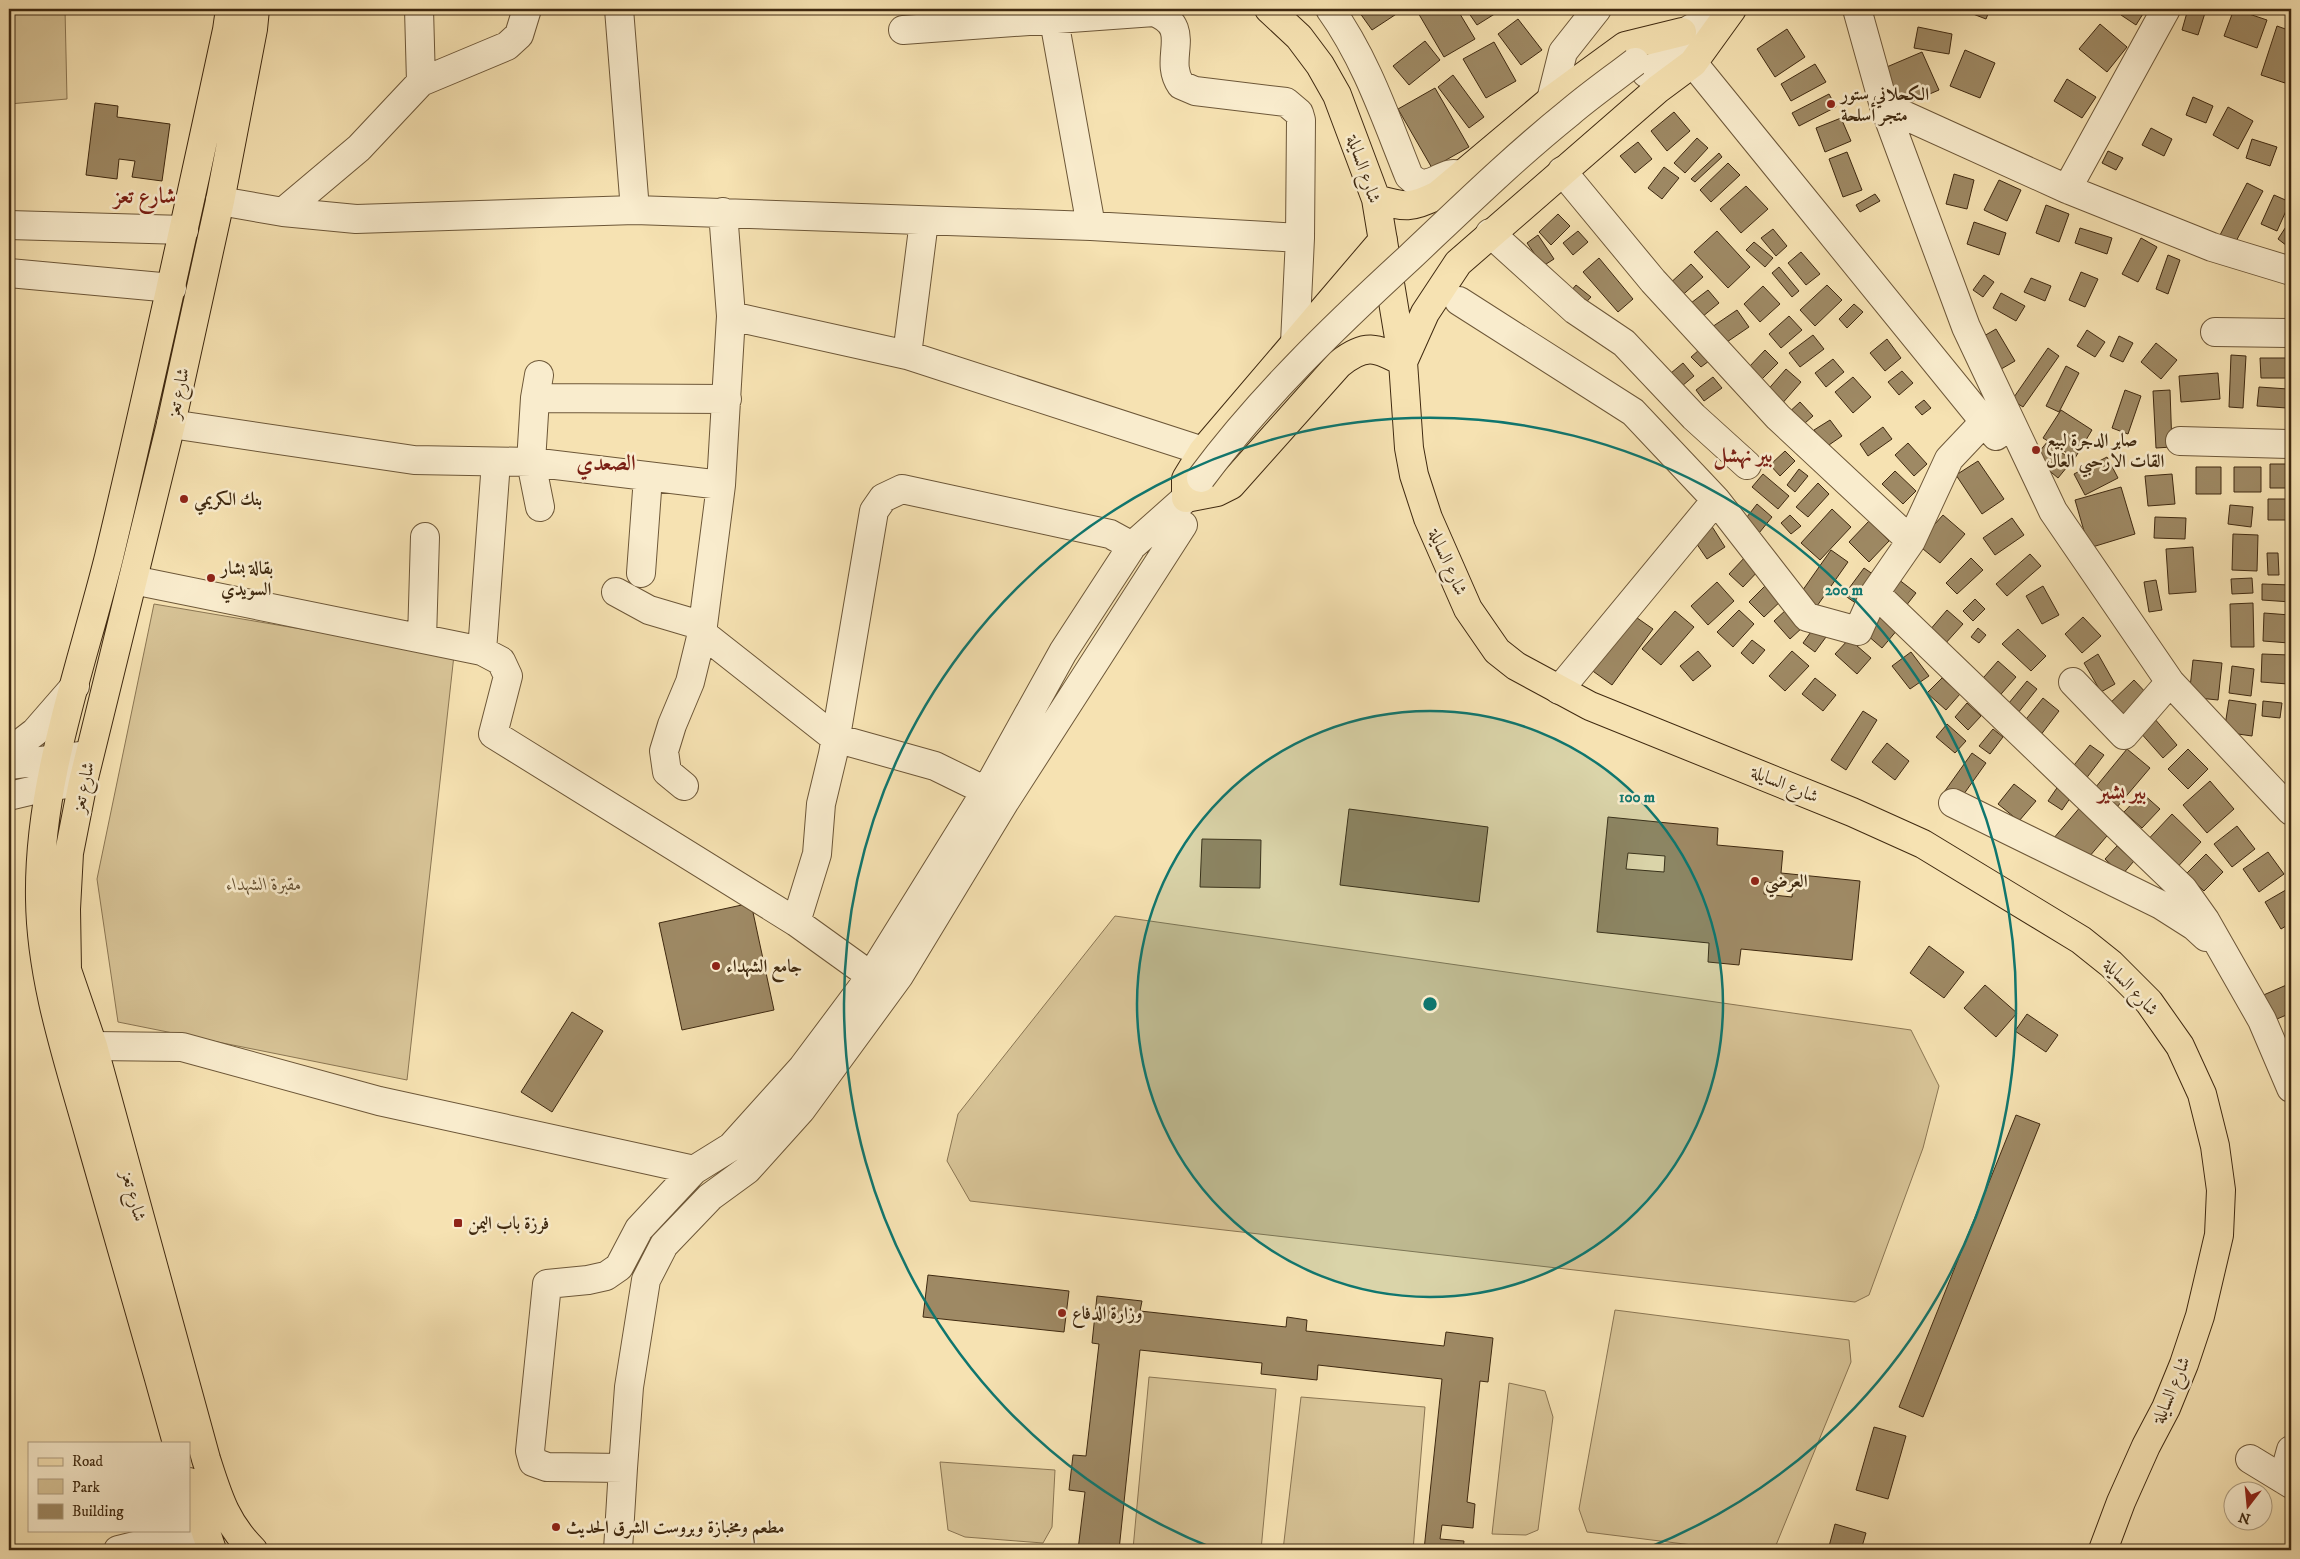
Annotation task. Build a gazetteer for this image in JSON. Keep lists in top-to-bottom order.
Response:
{
  "streets": {
    "main road": ["شارع السايلة", "شارع تعز"]
  },
  "districts": [
    "شارع تعز",
    "بير نهشل",
    "الصعدي",
    "بير بشير"
  ],
  "parks": ["مقبرة الشهداء"],
  "places": {
    "other": [
      "الكحلاني ستور متجر أسلحة",
      "صابر الدجرة لبيع القات الارحبي العال",
      "بنك الكريمي",
      "بقالة بشار السويدي",
      "العرضي",
      "جامع الشهداء",
      "وزارة الدفاع",
      "مطعم ومخبازة وبروست الشرق الحديث"
    ],
    "transit": ["فرزة باب اليمن"]
  },
  "legend": ["Road", "Park", "Building"],
  "north": "bottom",
  "rings": ["200 m", "100 m"]
}
